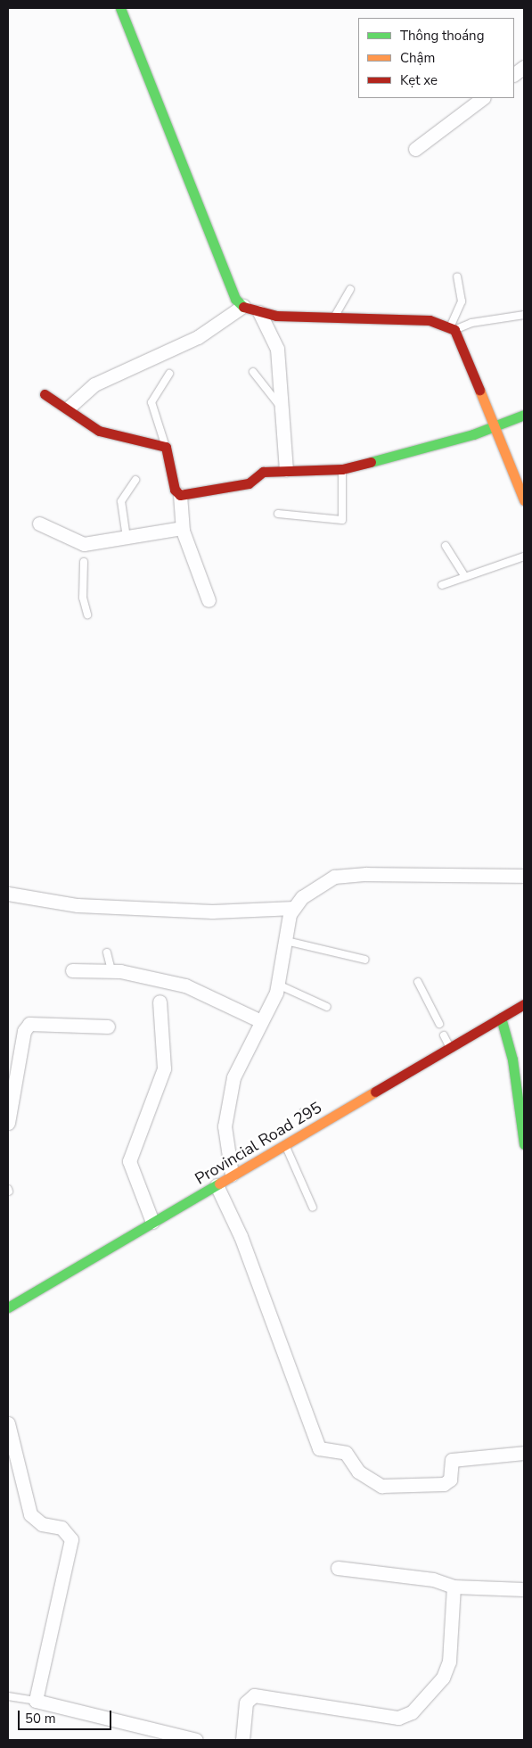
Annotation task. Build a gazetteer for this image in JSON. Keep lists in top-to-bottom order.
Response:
{
  "streets": {
    "street": ["Provincial Road 295"]
  },
  "legend": ["Thông thoáng", "Chậm", "Kẹt xe"],
  "scale_bar": "50 m"
}
